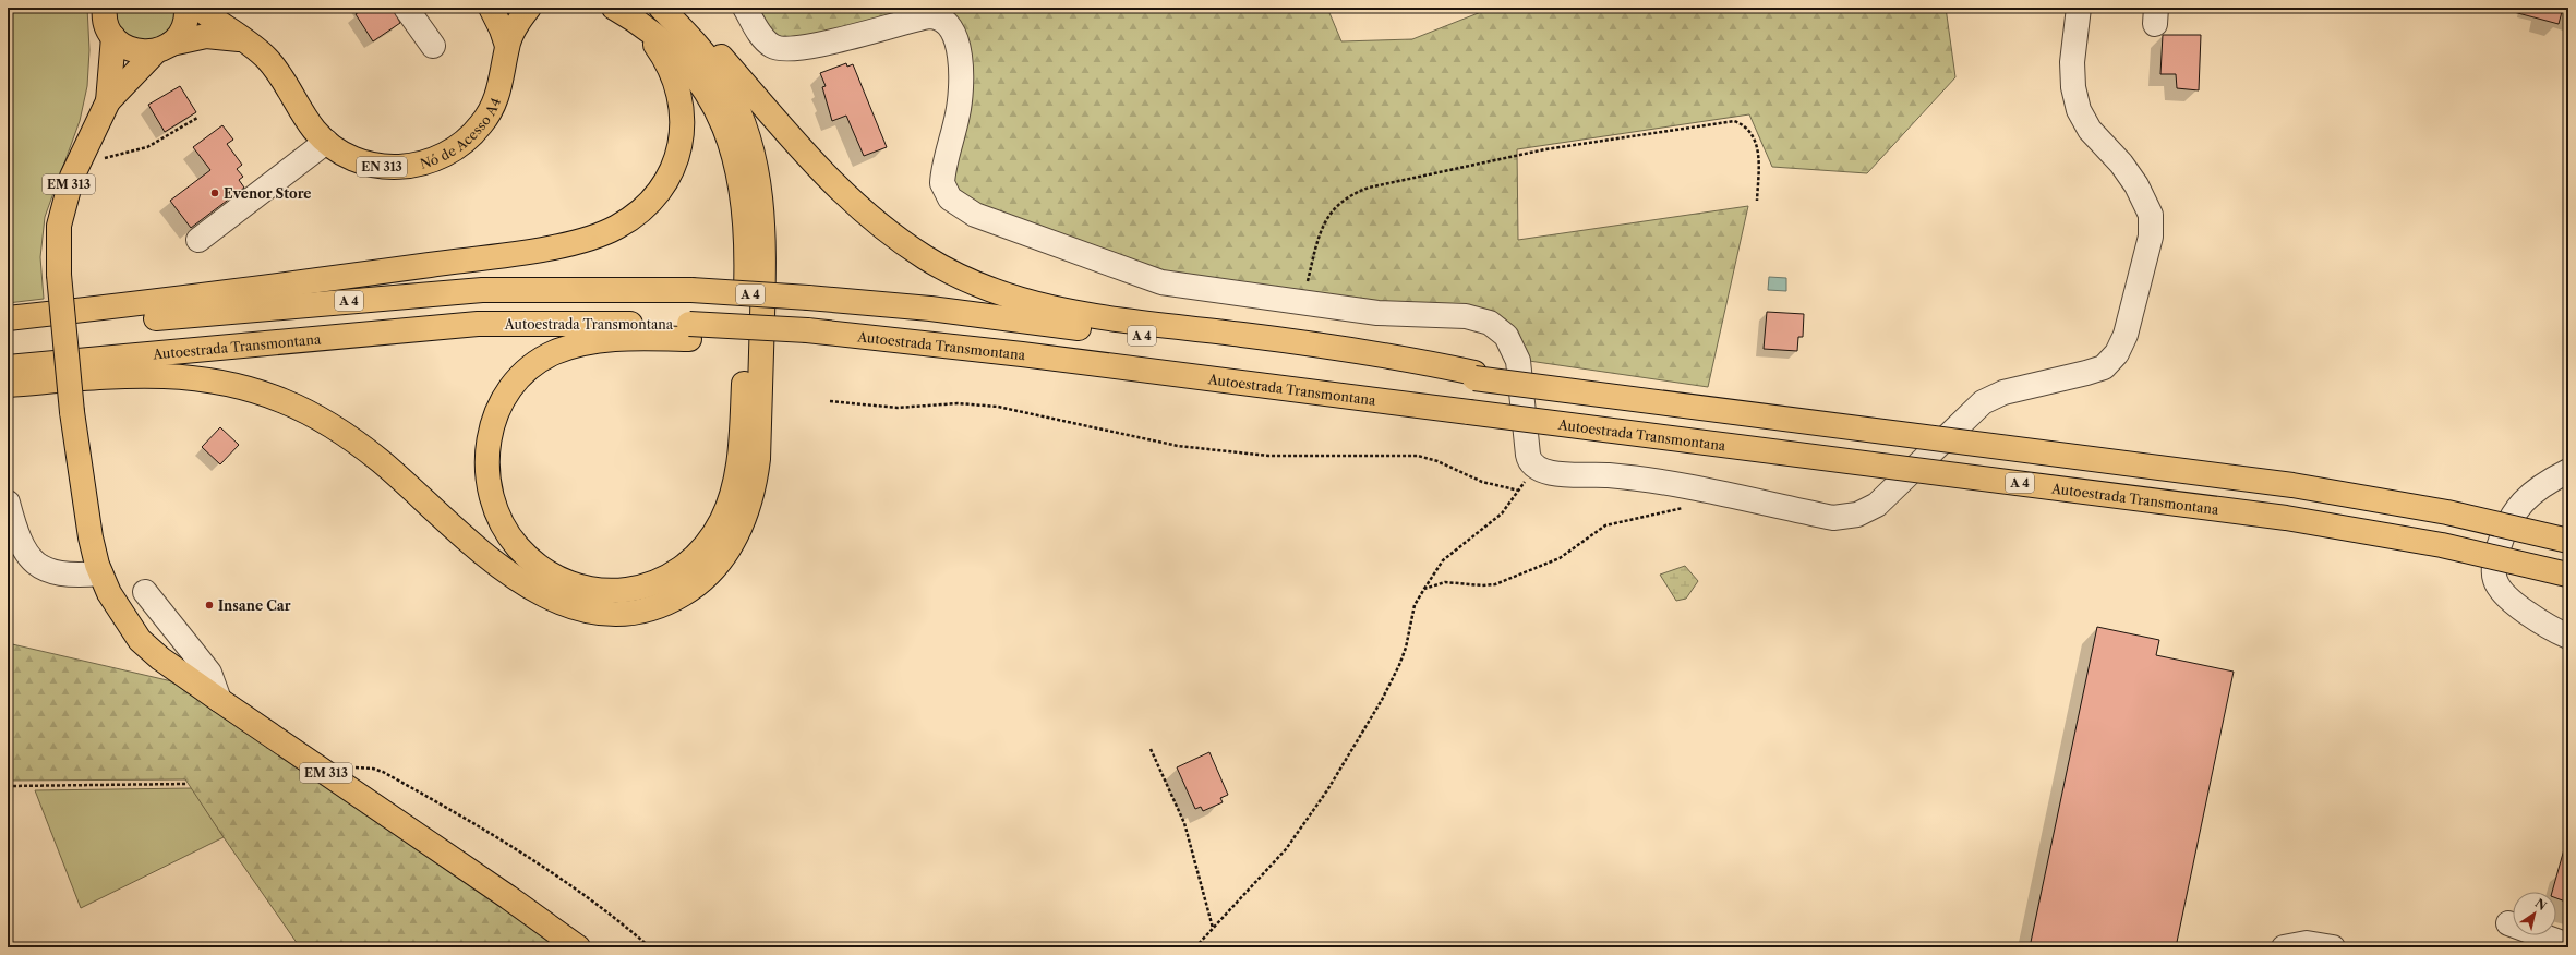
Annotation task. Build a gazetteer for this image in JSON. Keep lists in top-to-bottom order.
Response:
{
  "streets": {
    "main road": [
      "Nó de Acesso A4",
      "EN 313",
      "EM 313",
      "A 4",
      "Autoestrada Transmontana"
    ]
  },
  "crossings": [
    ["Nó de Acesso A4", "EN 313"],
    ["EN 313", "EM 313"]
  ],
  "places": ["Evenor Store", "Insane Car"],
  "north": "top right"
}
